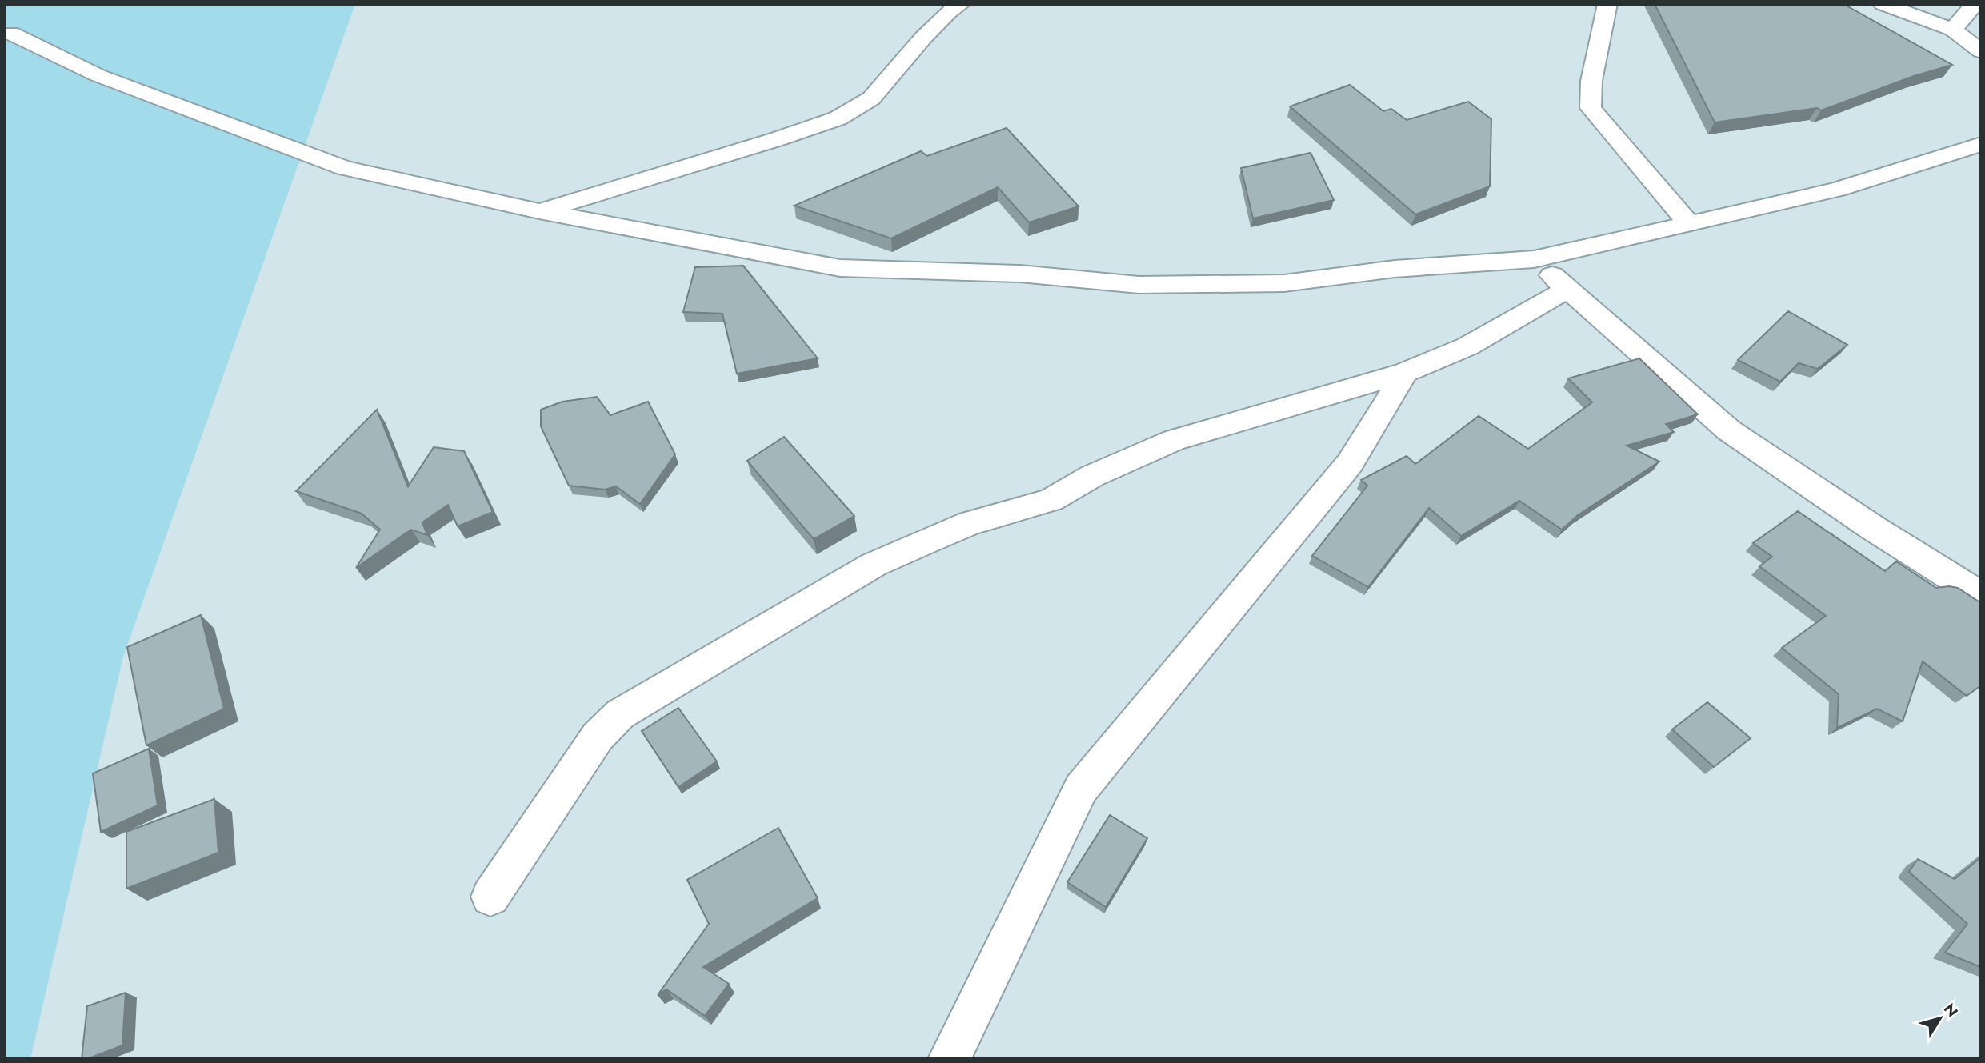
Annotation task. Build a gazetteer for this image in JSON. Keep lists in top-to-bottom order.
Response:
{
  "north": "top right"
}
